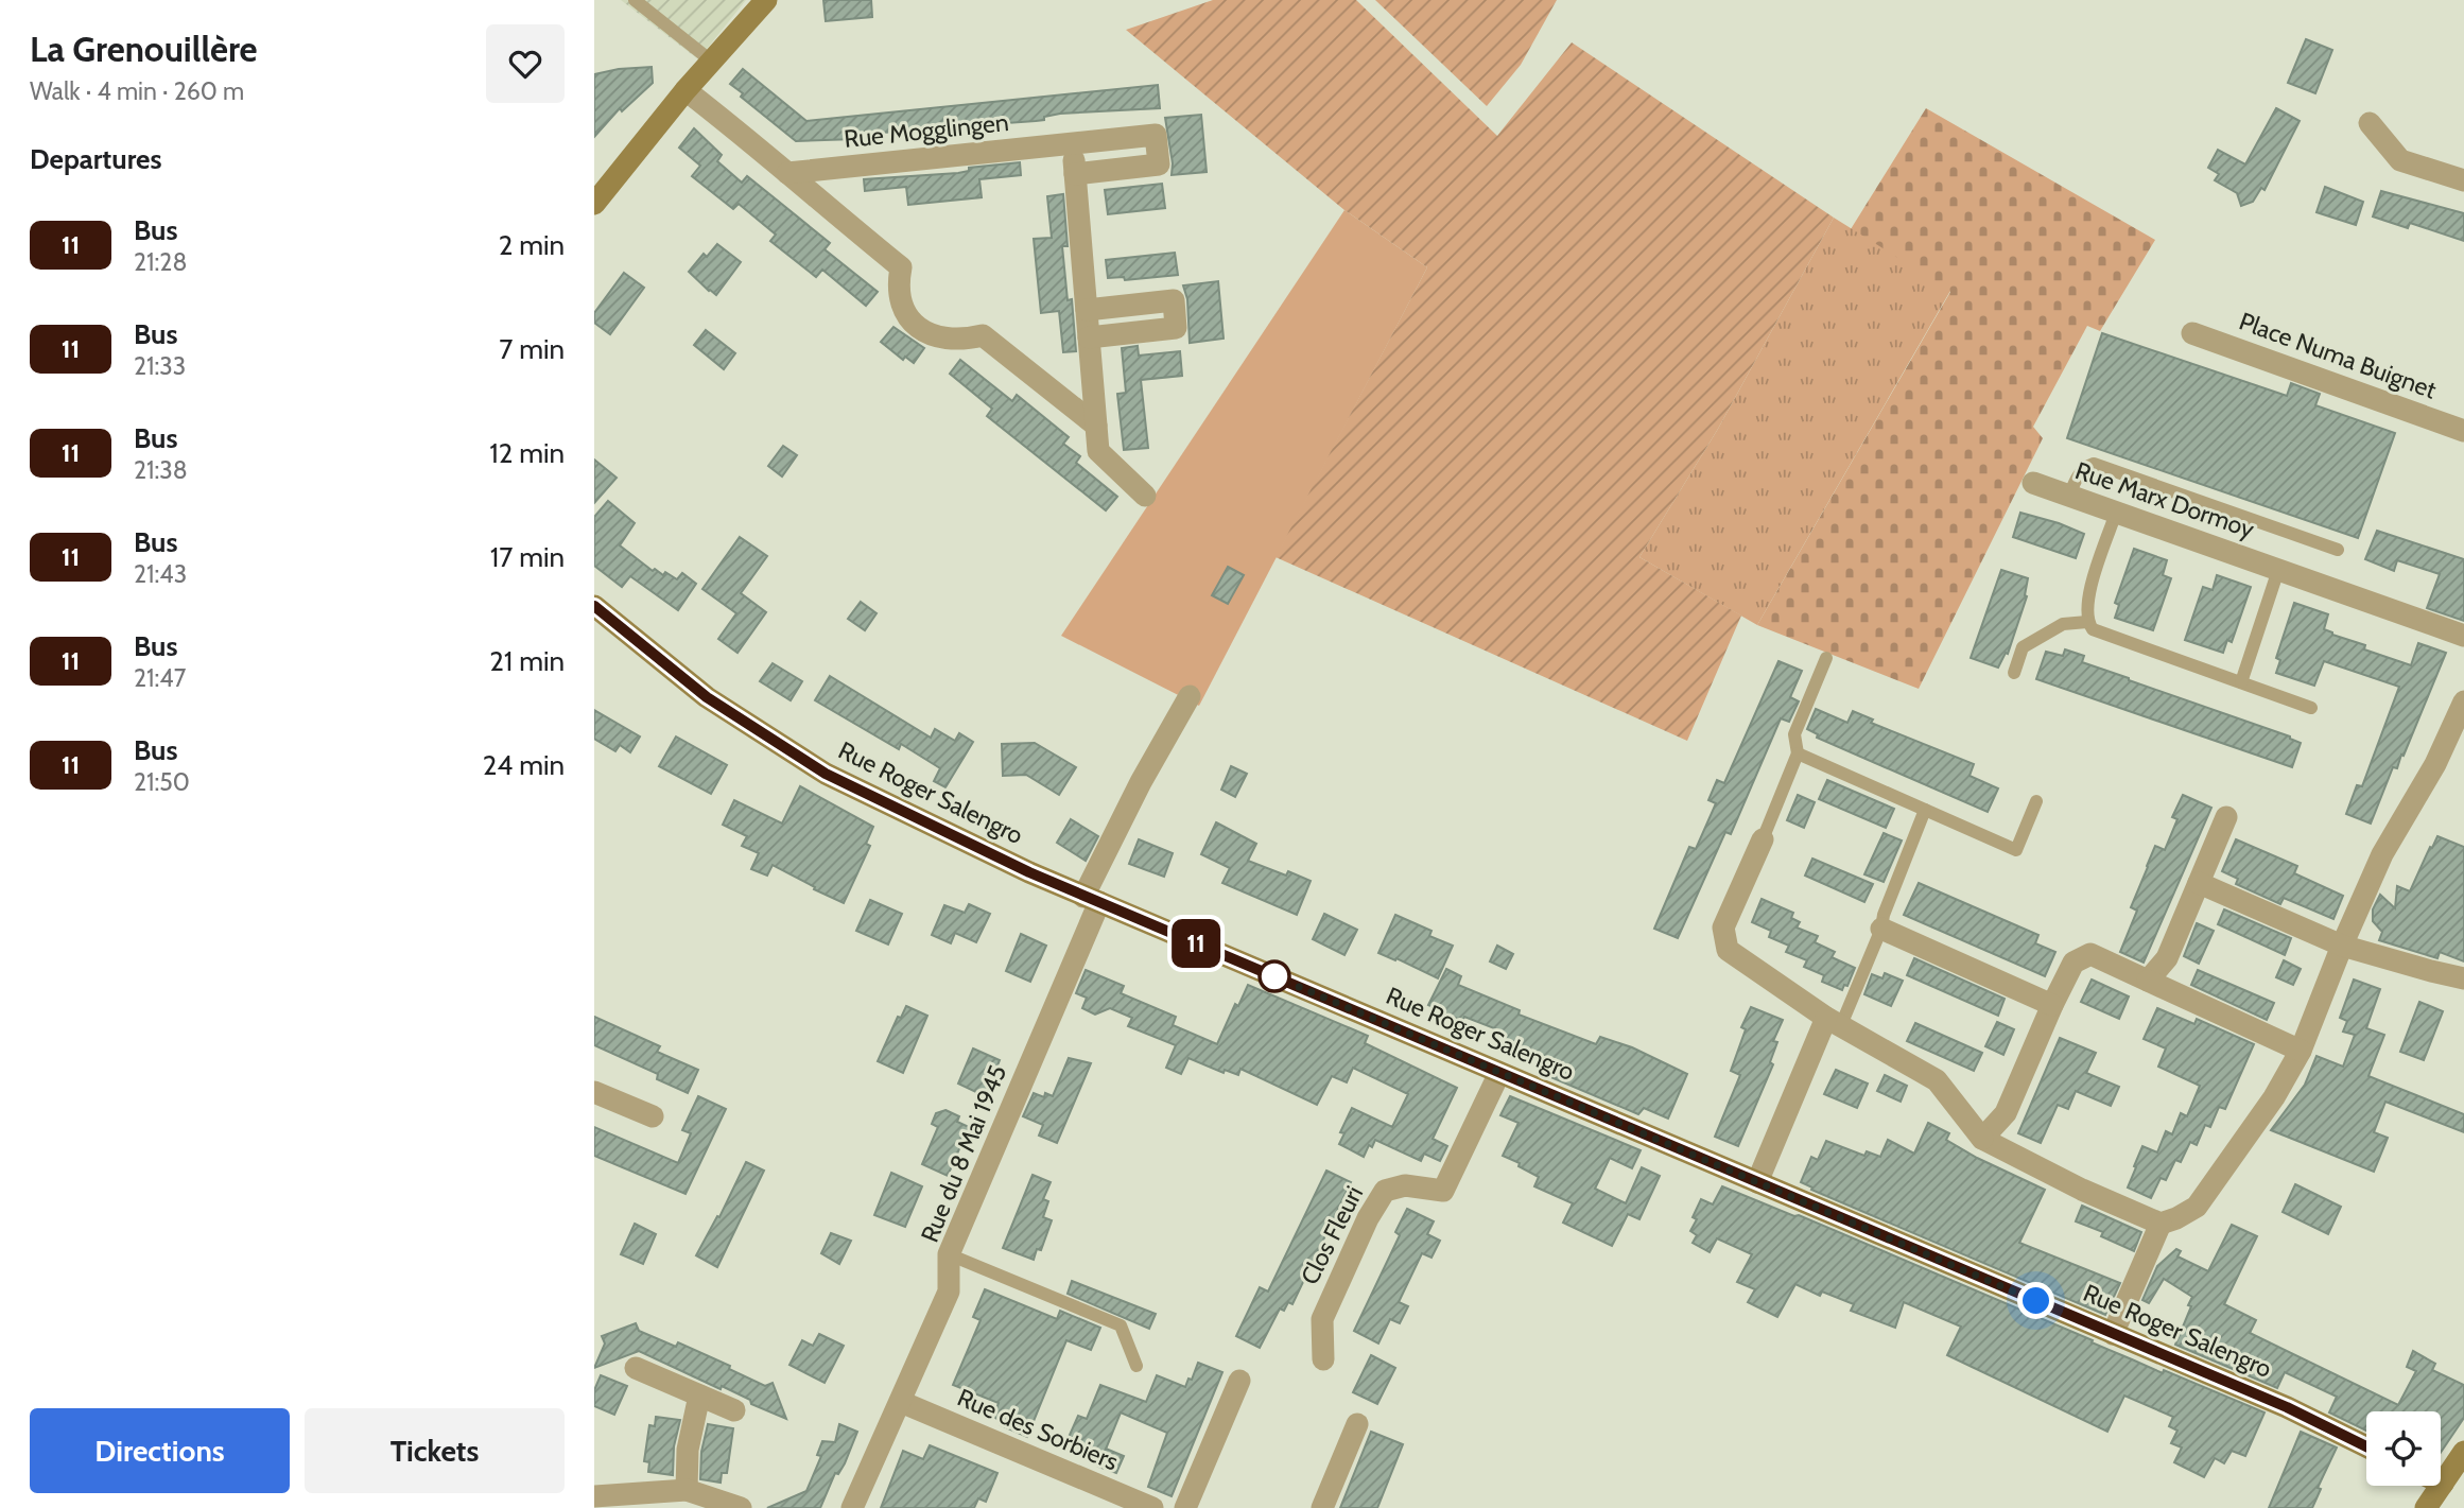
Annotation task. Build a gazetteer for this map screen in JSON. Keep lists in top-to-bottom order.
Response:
{
  "streets": {
    "street": [
      "Rue Mogglingen",
      "Place Numa Buignet",
      "Rue Marx Dormoy",
      "Rue Roger Salengro",
      "Rue du 8 Mai 1945",
      "Clos Fleuri",
      "Rue des Sorbiers"
    ]
  },
  "crossings": [
    ["Rue Roger Salengro", "Rue du 8 Mai 1945"],
    ["Rue Roger Salengro", "Clos Fleuri"],
    ["Rue du 8 Mai 1945", "Rue des Sorbiers"]
  ],
  "lines": ["bus line 11"],
  "page": {
    "heading": [
      ["La Grenouillère", "Walk · 4 min · 260 m"],
      "Departures"
    ],
    "on_map": "11",
    "list": [
      {
        "mark": "11",
        "name": "Bus",
        "note": "21:28",
        "value": "2 min"
      },
      {
        "mark": "11",
        "name": "Bus",
        "note": "21:33",
        "value": "7 min"
      },
      {
        "mark": "11",
        "name": "Bus",
        "note": "21:38",
        "value": "12 min"
      },
      {
        "mark": "11",
        "name": "Bus",
        "note": "21:43",
        "value": "17 min"
      },
      {
        "mark": "11",
        "name": "Bus",
        "note": "21:47",
        "value": "21 min"
      },
      {
        "mark": "11",
        "name": "Bus",
        "note": "21:50",
        "value": "24 min"
      }
    ],
    "buttons": ["Directions", "Tickets"]
  }
}
